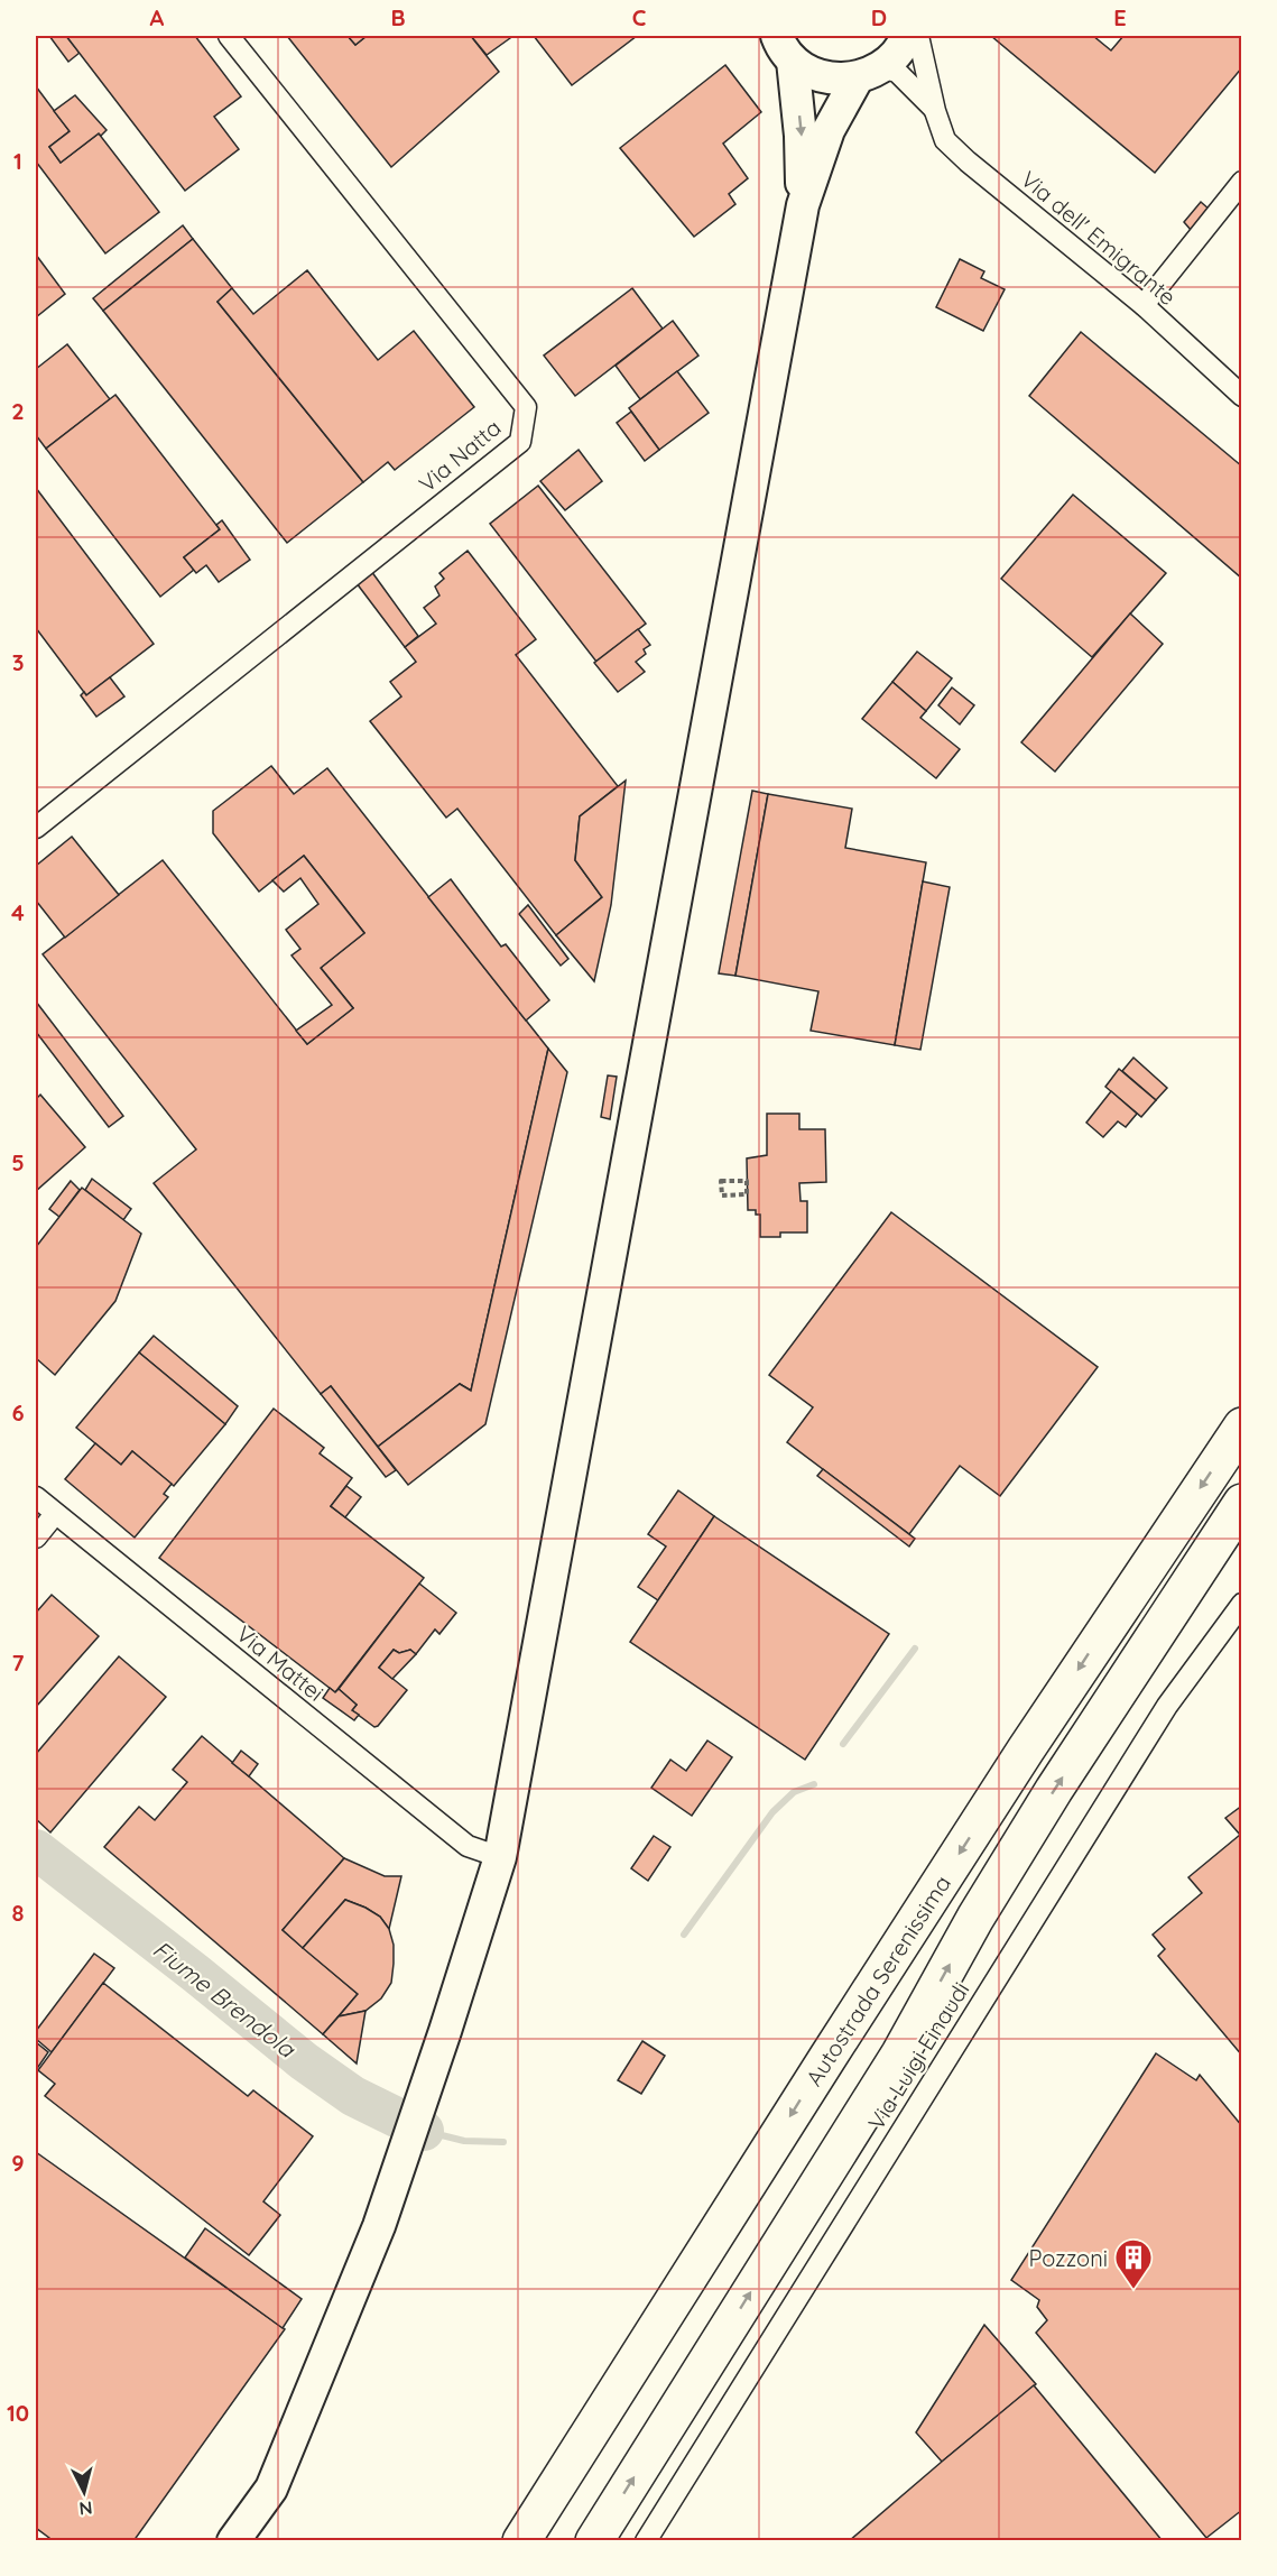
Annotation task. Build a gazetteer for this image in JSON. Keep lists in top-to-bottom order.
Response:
{
  "streets": {
    "highway": ["Autostrada Serenissima"],
    "street": [
      "Via dell' Emigrante",
      "Via Natta",
      "Via Mattei",
      "Via Luigi Einaudi"
    ]
  },
  "water": ["Fiume Brendola"],
  "places": {
    "building": ["Pozzoni"]
  },
  "north": "bottom",
  "grid": {
    "columns": [
      "A",
      "B",
      "C",
      "D",
      "E"
    ],
    "rows": [
      "1",
      "2",
      "3",
      "4",
      "5",
      "6",
      "7",
      "8",
      "9",
      "10"
    ]
  }
}
